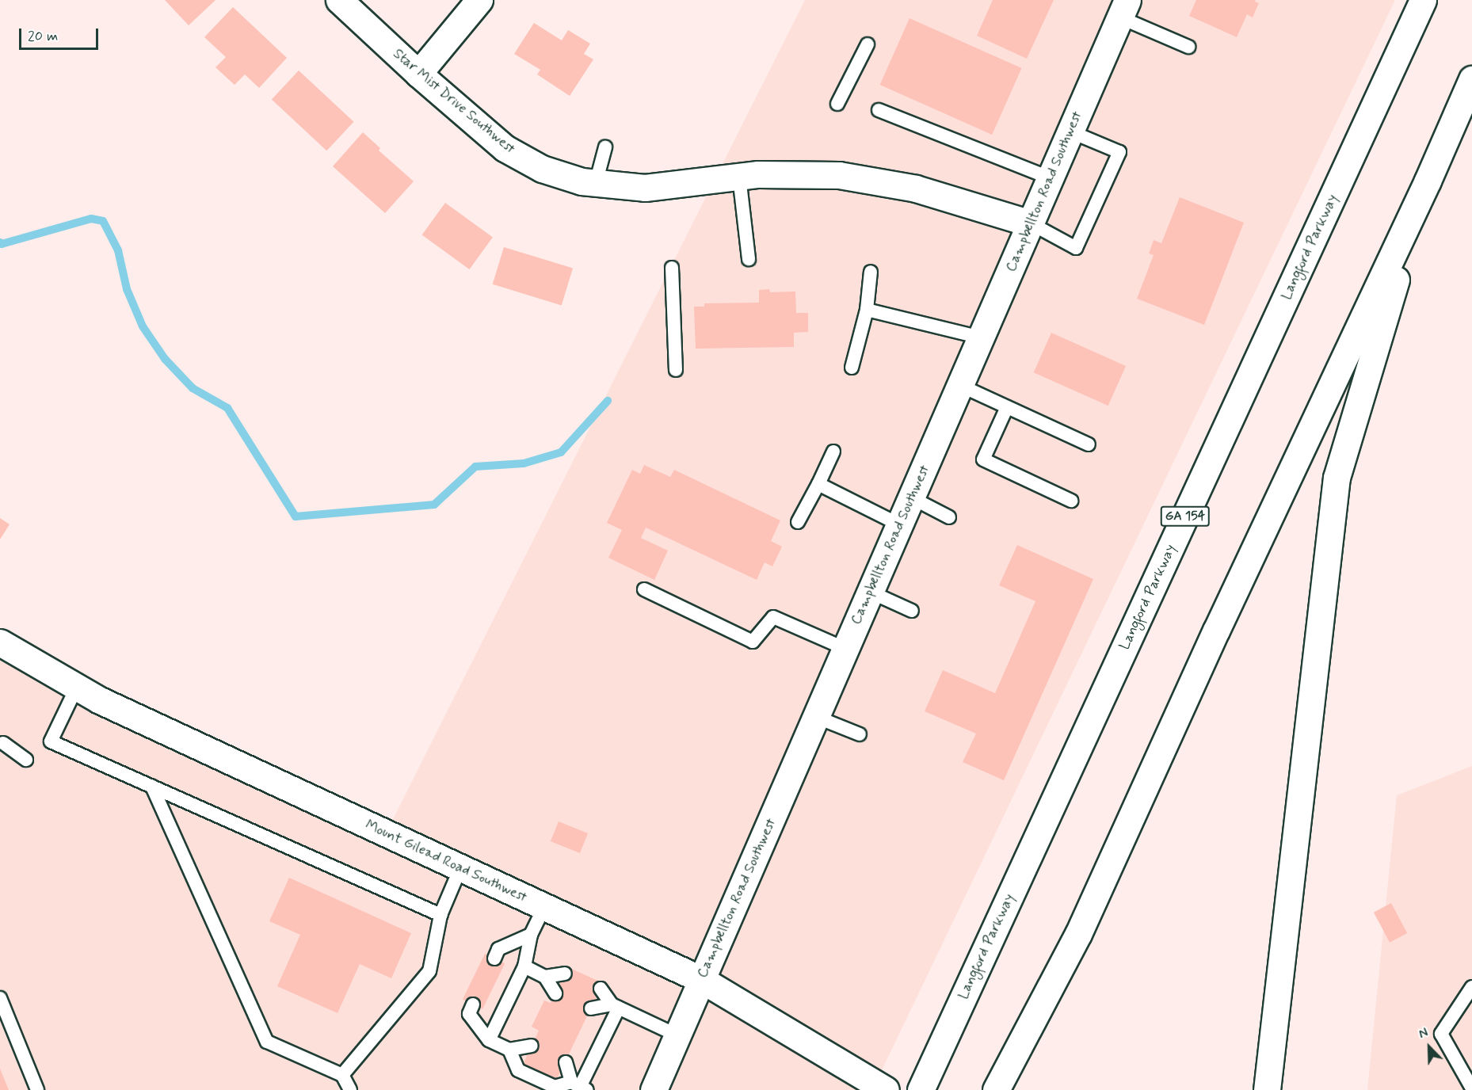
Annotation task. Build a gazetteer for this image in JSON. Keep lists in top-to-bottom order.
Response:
{
  "streets": {
    "main road": [
      "Star Mist Drive Southwest",
      "Campbellton Road Southwest",
      "Langford Parkway",
      "GA 154",
      "Mount Gilead Road Southwest"
    ]
  },
  "crossings": [
    ["Star Mist Drive Southwest", "Campbellton Road Southwest"],
    ["Campbellton Road Southwest", "Mount Gilead Road Southwest"]
  ],
  "scale_bar": "20 m",
  "north": "top left"
}
